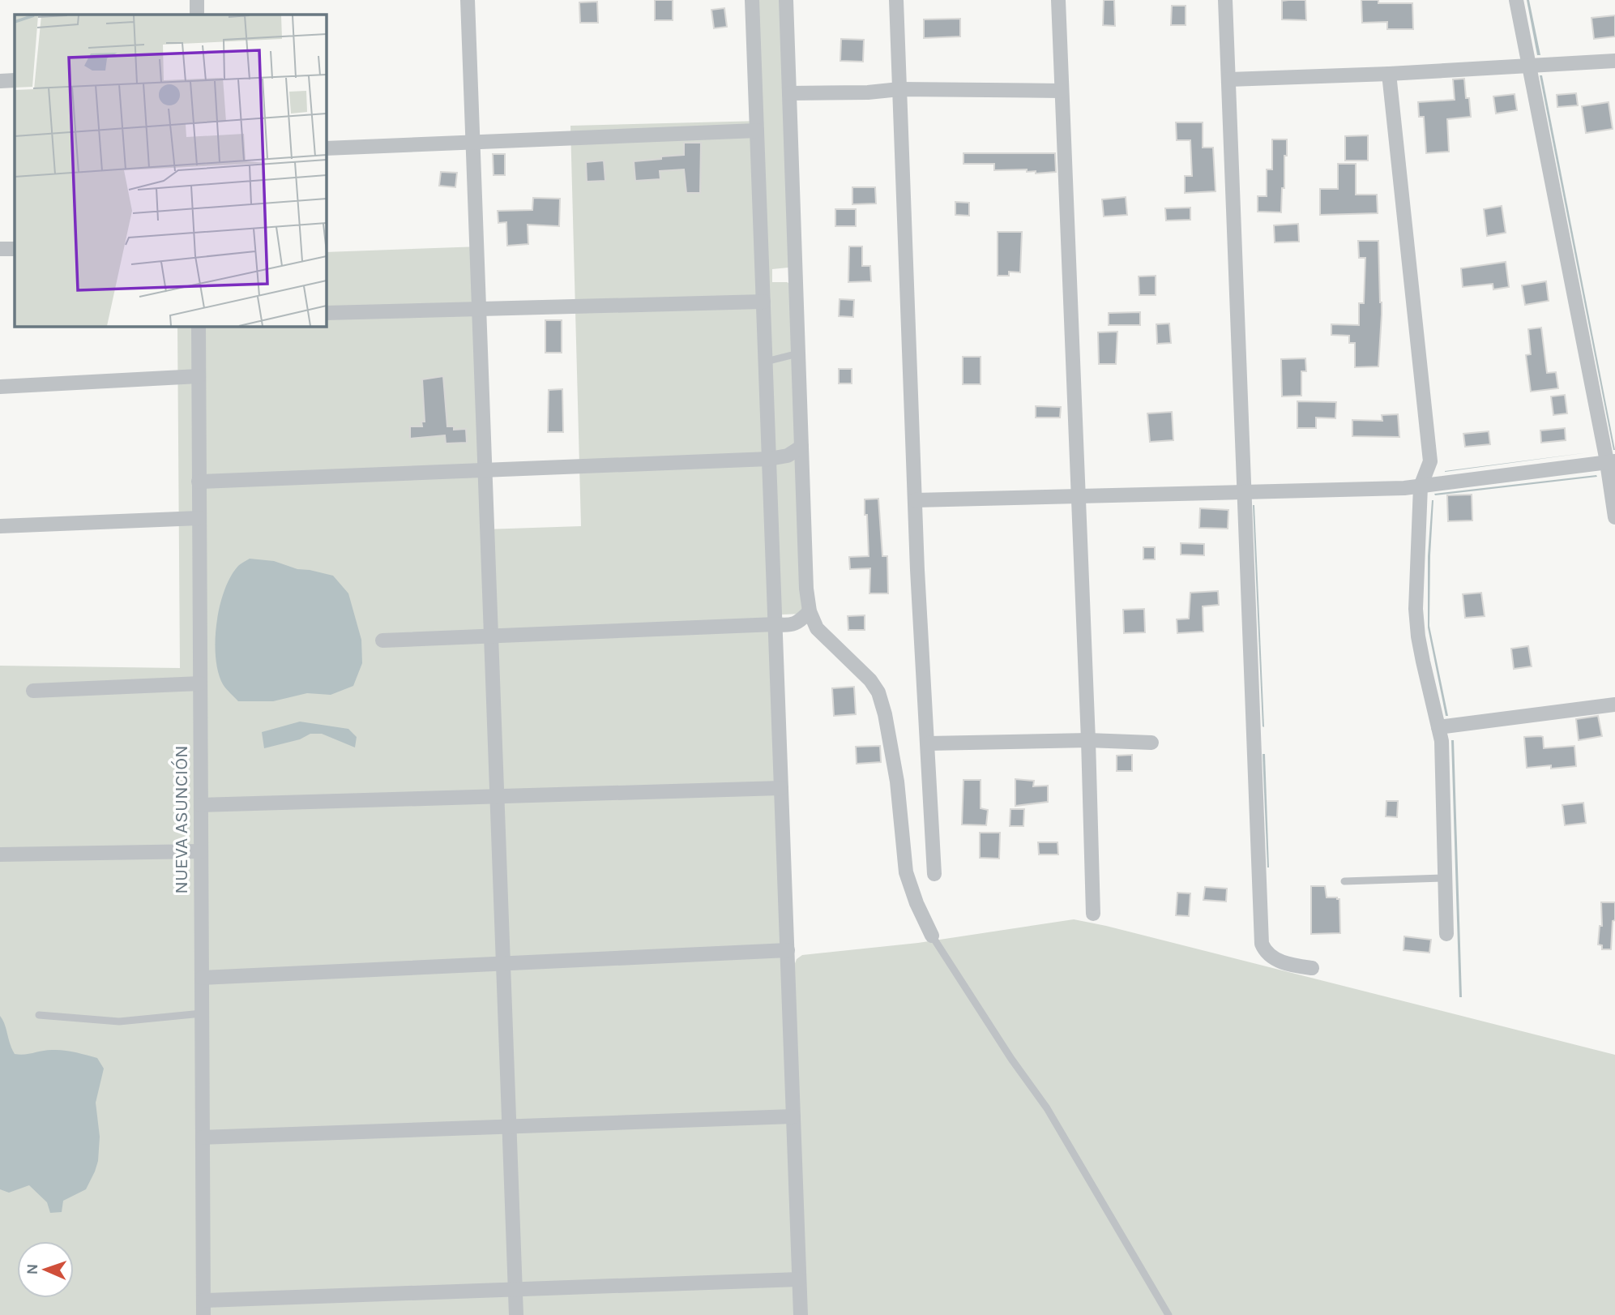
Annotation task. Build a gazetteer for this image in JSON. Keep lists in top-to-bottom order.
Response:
{
  "streets": {
    "street": ["NUEVA ASUNCIÓN"]
  },
  "north": "left"
}
